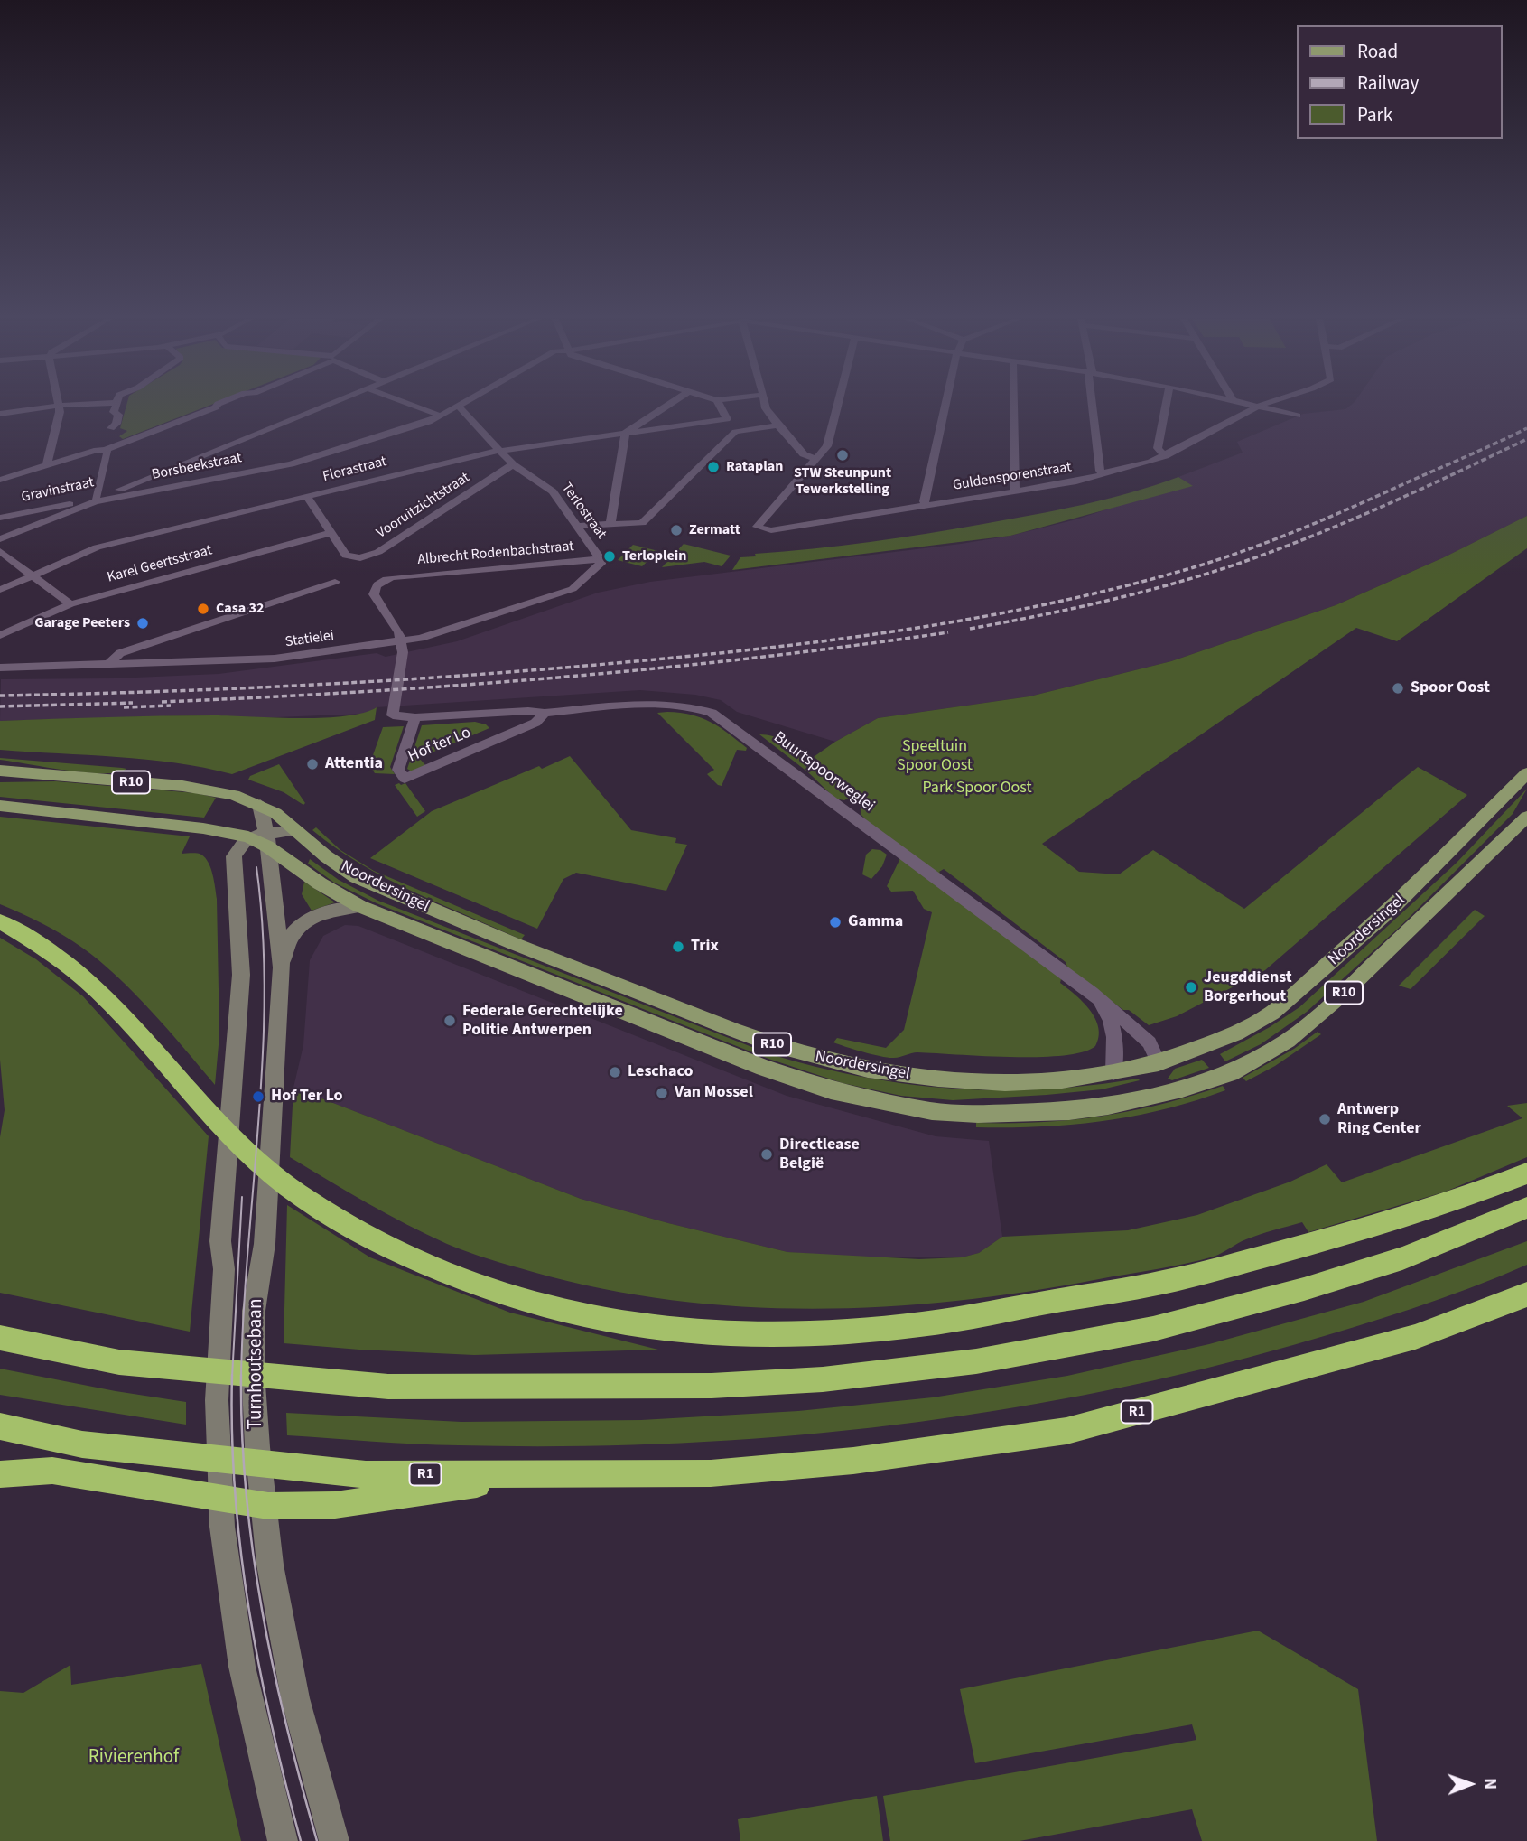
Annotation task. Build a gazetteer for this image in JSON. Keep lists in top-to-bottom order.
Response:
{
  "streets": {
    "highway": ["R1"],
    "main road": ["R10", "Noordersingel", "Turnhoutsebaan"],
    "street": [
      "Borsbeekstraat",
      "Florastraat",
      "Guldensporenstraat",
      "Gravinstraat",
      "Vooruitzichtstraat",
      "Terlostraat",
      "Albrecht Rodenbachstraat",
      "Karel Geertsstraat",
      "Statielei",
      "Hof ter Lo",
      "Buurtspoorweglei"
    ]
  },
  "crossings": [
    ["Borsbeekstraat", "Guldensporenstraat"],
    ["Borsbeekstraat", "Terlostraat"],
    ["Florastraat", "Terlostraat"],
    ["Vooruitzichtstraat", "Terlostraat"],
    ["Vooruitzichtstraat", "Karel Geertsstraat"],
    ["Terlostraat", "Albrecht Rodenbachstraat"],
    ["Terlostraat", "Statielei"],
    ["Albrecht Rodenbachstraat", "Statielei"],
    ["Albrecht Rodenbachstraat", "Buurtspoorweglei"],
    ["Statielei", "Buurtspoorweglei"],
    ["Hof ter Lo", "Buurtspoorweglei"],
    ["Buurtspoorweglei", "Noordersingel"],
    ["Noordersingel", "Turnhoutsebaan"]
  ],
  "parks": ["Speeltuin Spoor Oost", "Park Spoor Oost", "Rivierenhof"],
  "places": [
    "STW Steunpunt Tewerkstelling",
    "Rataplan",
    "Zermatt",
    "Terloplein",
    "Casa 32",
    "Garage Peeters",
    "Spoor Oost",
    "Attentia",
    "Gamma",
    "Trix",
    "Jeugddienst Borgerhout",
    "Federale Gerechtelijke Politie Antwerpen",
    "Leschaco",
    "Van Mossel",
    "Hof Ter Lo",
    "Antwerp Ring Center",
    "Directlease België"
  ],
  "legend": ["Road", "Railway", "Park"],
  "north": "right"
}
